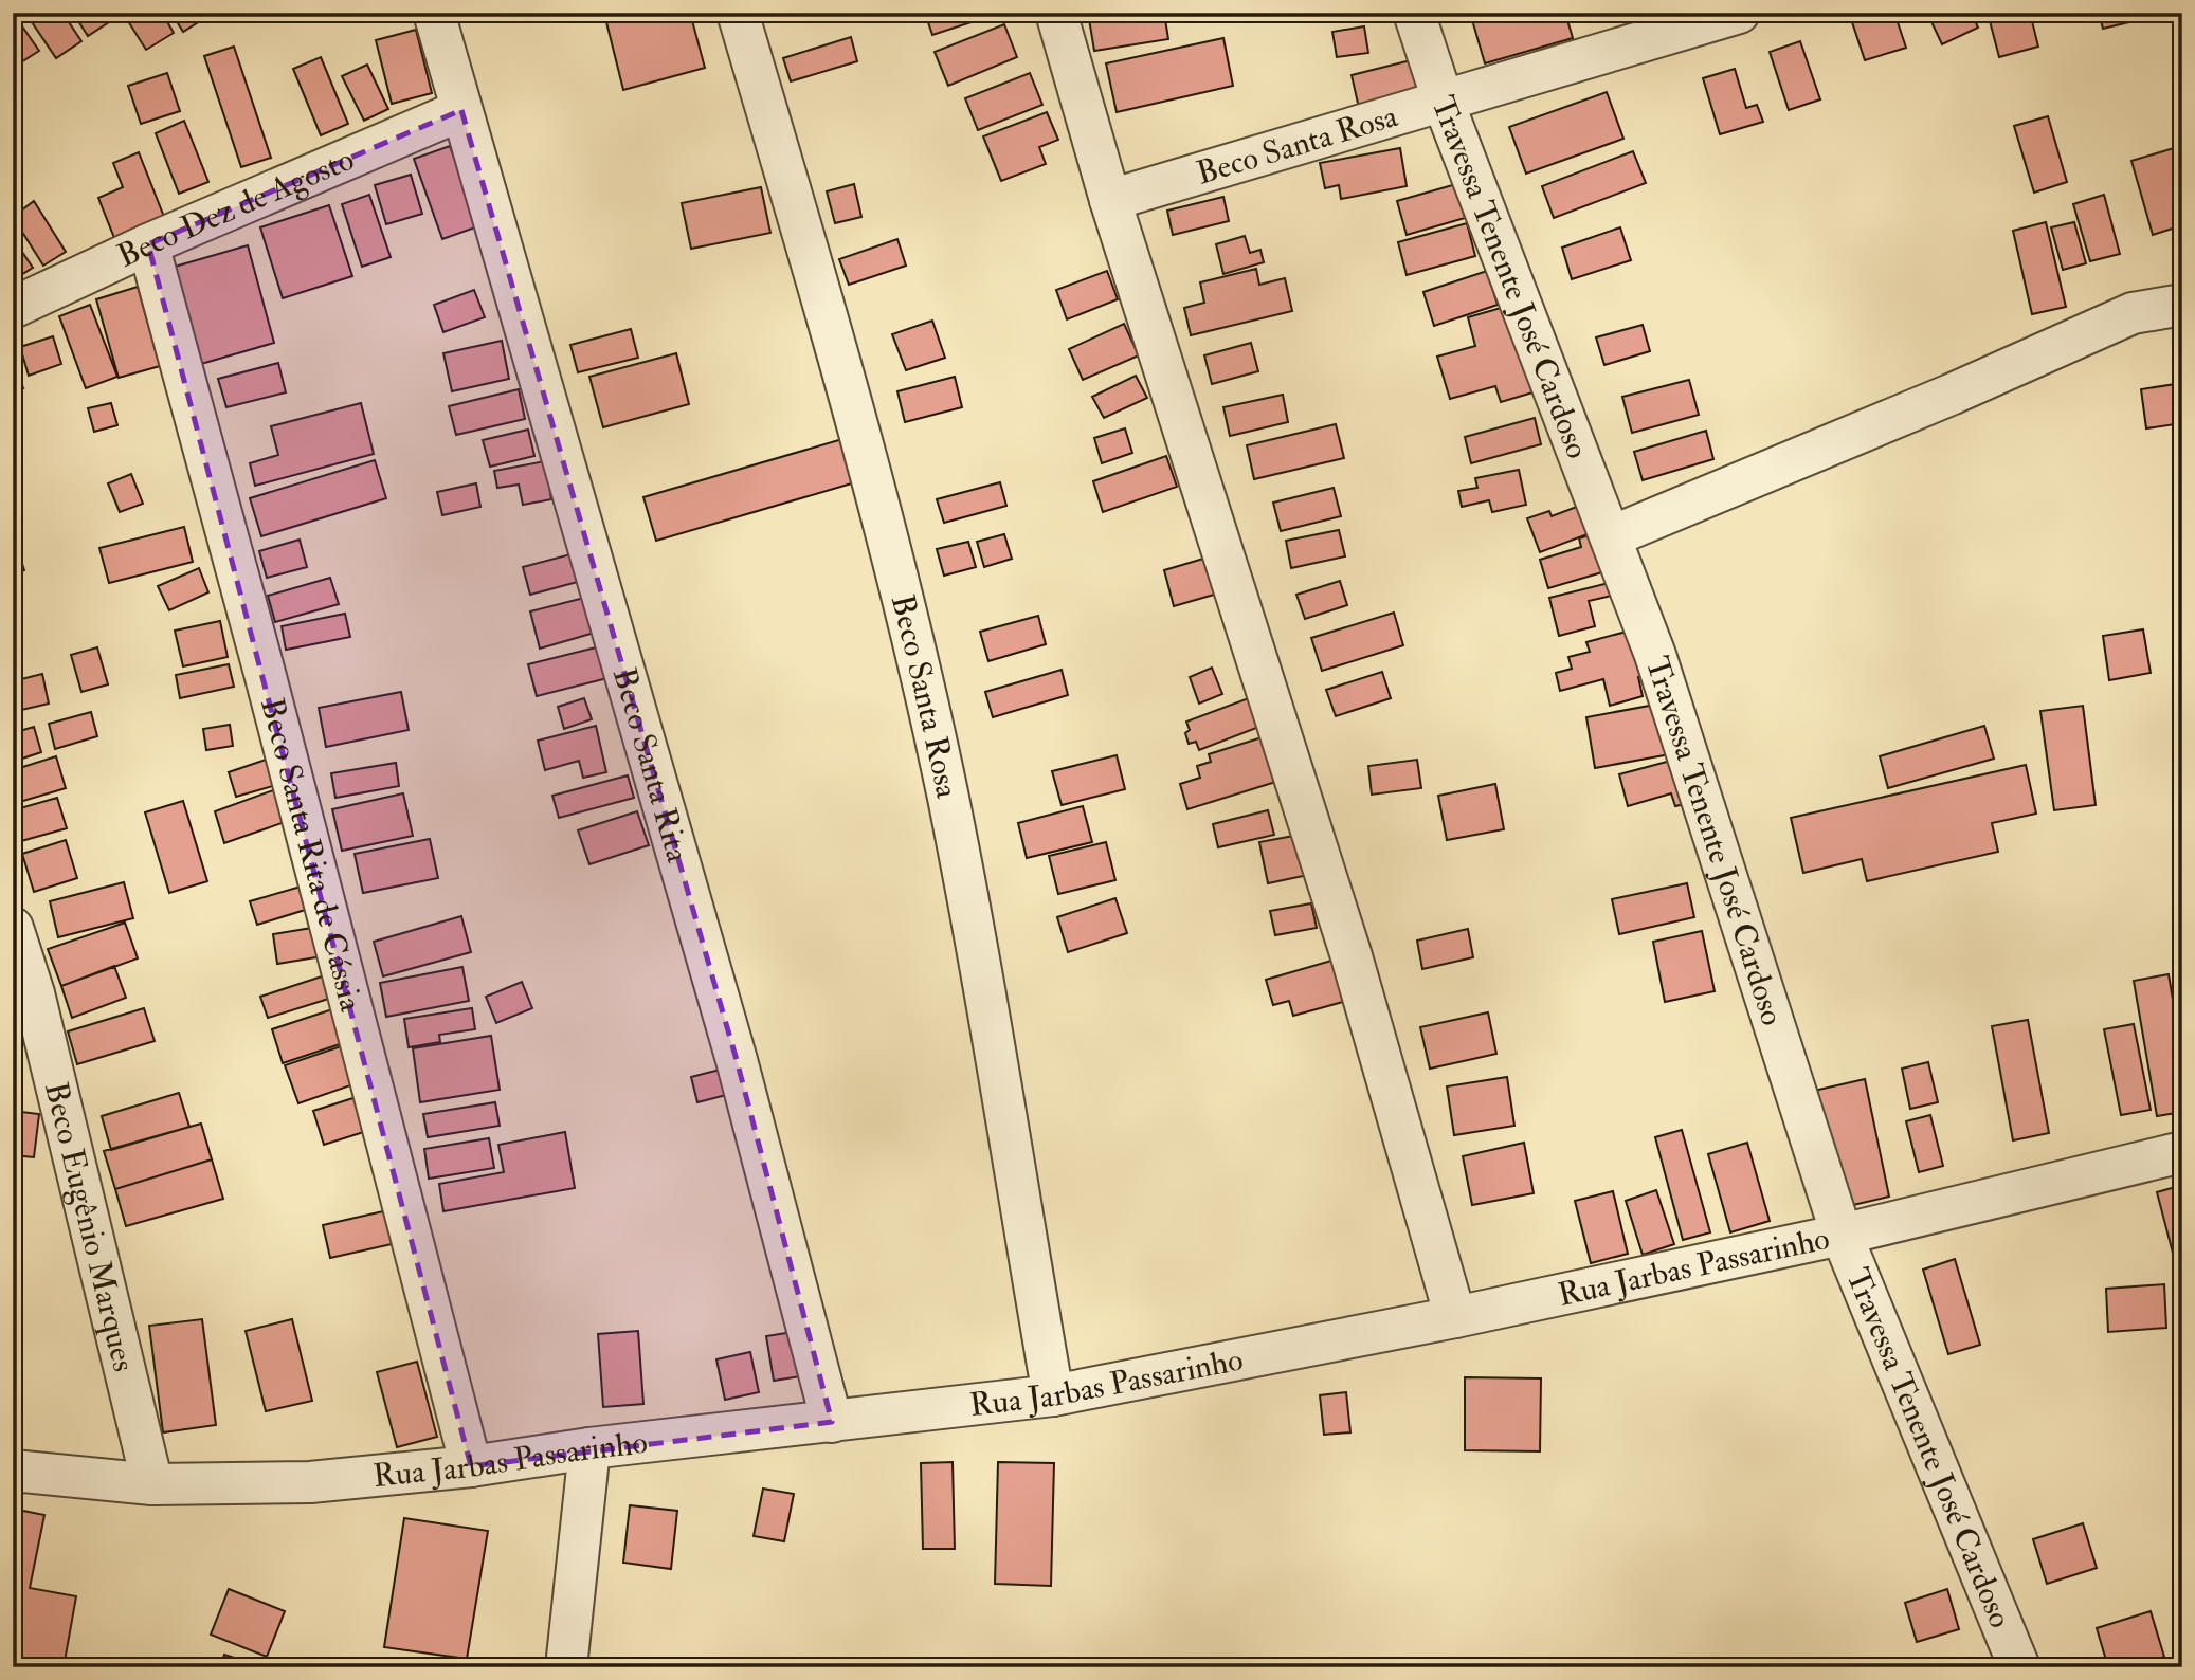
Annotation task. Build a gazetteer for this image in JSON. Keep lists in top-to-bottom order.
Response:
{
  "streets": {
    "street": [
      "Beco Santa Rosa",
      "Beco Dez de Agosto",
      "Travessa Tenente José Cardoso",
      "Beco Santa Rita",
      "Beco Santa Rita de Cássia",
      "Beco Eugênio Marques",
      "Rua Jarbas Passarinho"
    ]
  },
  "crossings": [
    ["Beco Santa Rosa", "Travessa Tenente José Cardoso"],
    ["Beco Santa Rosa", "Rua Jarbas Passarinho"],
    ["Beco Dez de Agosto", "Beco Santa Rita"],
    ["Beco Dez de Agosto", "Beco Santa Rita de Cássia"],
    ["Travessa Tenente José Cardoso", "Rua Jarbas Passarinho"],
    ["Beco Santa Rita", "Rua Jarbas Passarinho"],
    ["Beco Santa Rita de Cássia", "Rua Jarbas Passarinho"],
    ["Beco Eugênio Marques", "Rua Jarbas Passarinho"]
  ]
}
